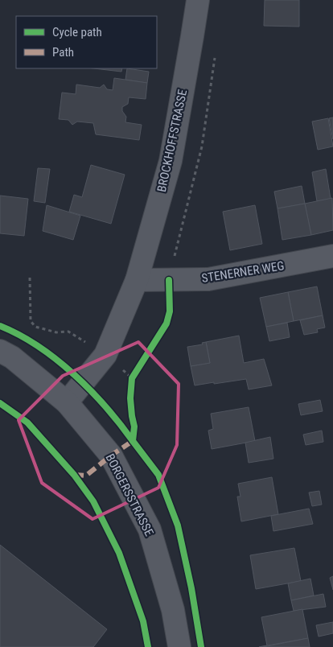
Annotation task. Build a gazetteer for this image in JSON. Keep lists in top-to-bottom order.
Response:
{
  "streets": {
    "street": ["BROCKHOFFSTRASSE", "STENERNER WEG", "BORGERSSTRASSE"]
  },
  "crossings": [
    ["BROCKHOFFSTRASSE", "STENERNER WEG"]
  ],
  "legend": ["Cycle path", "Path"]
}
